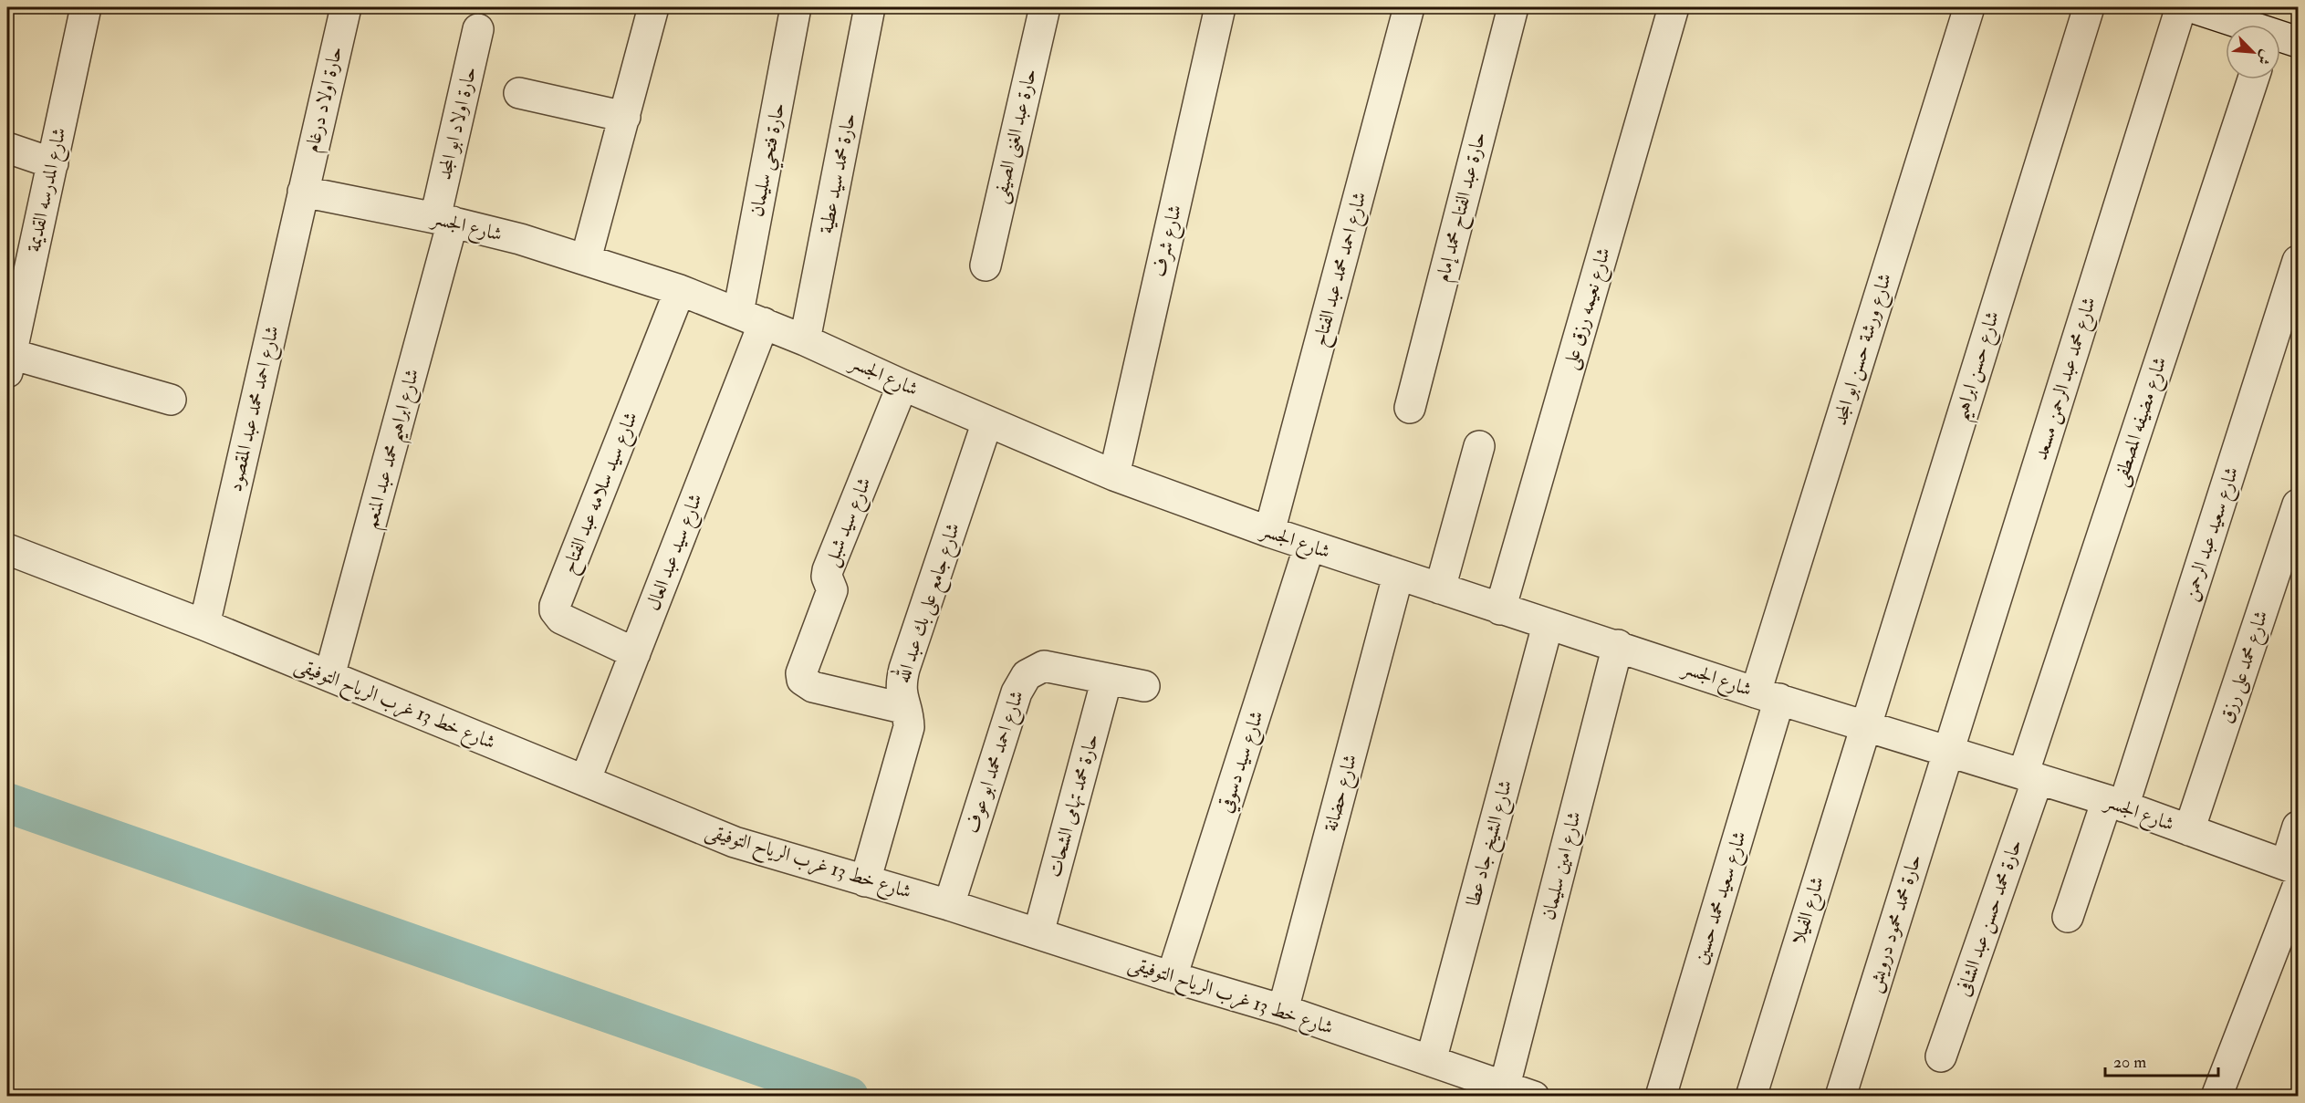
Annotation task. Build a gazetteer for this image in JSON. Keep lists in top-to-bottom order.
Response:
{
  "streets": {
    "street": [
      "حارة اولاد درغام",
      "حارة اولاد ابو المجد",
      "حارة عبد الغنى الصيفى",
      "حارة فتحي سليمان",
      "حارة محمد سيد عطية",
      "شارع المدرسه القديمة",
      "حارة عبد الفتاح محمد إمام",
      "شارع الجسر",
      "شارع شرف",
      "شارع احمد محمد عبد الفتاح",
      "شارع نعيمه رزق على",
      "شارع ورشة حسن ابو المجد",
      "شارع حسن ابراهيم",
      "شارع محمد عبد الرحمن مسعد",
      "شارع احمد محمد عبد المقصود",
      "شارع مضيفه المصطفى",
      "شارع ابراهيم محمد عبد المنعم",
      "شارع سيد سلامه عبد الفتاح",
      "شارع سيد شبل",
      "شارع سعيد عبد الرحمن",
      "شارع سيد عبد العال",
      "شارع جامع على بك عبد الله",
      "شارع محمد على رزق",
      "شارع خط 13 غرب الرياح التوفيقى",
      "شارع احمد محمد ابو عوف",
      "شارع سيد دسوقي",
      "شارع حضانة",
      "حارة محمد تهامى الشحات",
      "شارع الشيخ جاد عطا",
      "شارع امين سليمان",
      "شارع سعيد محمد حسين",
      "شارع الفيلا",
      "حارة محمد حسن عبد الشافى",
      "حارة محمد محمود درويش"
    ]
  },
  "crossings": [
    ["حارة اولاد درغام", "شارع الجسر"],
    ["حارة اولاد درغام", "شارع احمد محمد عبد المقصود"],
    ["حارة اولاد ابو المجد", "شارع الجسر"],
    ["حارة اولاد ابو المجد", "شارع ابراهيم محمد عبد المنعم"],
    ["حارة فتحي سليمان", "شارع الجسر"],
    ["حارة فتحي سليمان", "شارع سيد عبد العال"],
    ["حارة محمد سيد عطية", "شارع الجسر"],
    ["شارع الجسر", "شارع شرف"],
    ["شارع الجسر", "شارع احمد محمد عبد الفتاح"],
    ["شارع الجسر", "شارع نعيمه رزق على"],
    ["شارع الجسر", "شارع ورشة حسن ابو المجد"],
    ["شارع الجسر", "شارع حسن ابراهيم"],
    ["شارع الجسر", "شارع محمد عبد الرحمن مسعد"],
    ["شارع الجسر", "شارع احمد محمد عبد المقصود"],
    ["شارع الجسر", "شارع مضيفه المصطفى"],
    ["شارع الجسر", "شارع ابراهيم محمد عبد المنعم"],
    ["شارع الجسر", "شارع سيد سلامه عبد الفتاح"],
    ["شارع الجسر", "شارع سيد شبل"],
    ["شارع الجسر", "شارع سعيد عبد الرحمن"],
    ["شارع الجسر", "شارع سيد عبد العال"],
    ["شارع الجسر", "شارع جامع على بك عبد الله"],
    ["شارع الجسر", "شارع محمد على رزق"],
    ["شارع الجسر", "شارع سيد دسوقي"],
    ["شارع الجسر", "شارع حضانة"],
    ["شارع الجسر", "شارع الشيخ جاد عطا"],
    ["شارع الجسر", "شارع امين سليمان"],
    ["شارع الجسر", "شارع سعيد محمد حسين"],
    ["شارع الجسر", "شارع الفيلا"],
    ["شارع الجسر", "حارة محمد حسن عبد الشافى"],
    ["شارع الجسر", "حارة محمد محمود درويش"],
    ["شارع ورشة حسن ابو المجد", "شارع سعيد محمد حسين"],
    ["شارع حسن ابراهيم", "شارع الفيلا"],
    ["شارع محمد عبد الرحمن مسعد", "حارة محمد محمود درويش"],
    ["شارع احمد محمد عبد المقصود", "شارع خط 13 غرب الرياح التوفيقى"],
    ["شارع مضيفه المصطفى", "حارة محمد حسن عبد الشافى"],
    ["شارع ابراهيم محمد عبد المنعم", "شارع خط 13 غرب الرياح التوفيقى"],
    ["شارع سيد سلامه عبد الفتاح", "شارع سيد عبد العال"],
    ["شارع سيد شبل", "شارع جامع على بك عبد الله"],
    ["شارع سيد عبد العال", "شارع خط 13 غرب الرياح التوفيقى"],
    ["شارع جامع على بك عبد الله", "شارع خط 13 غرب الرياح التوفيقى"],
    ["شارع خط 13 غرب الرياح التوفيقى", "شارع احمد محمد ابو عوف"],
    ["شارع خط 13 غرب الرياح التوفيقى", "شارع سيد دسوقي"],
    ["شارع خط 13 غرب الرياح التوفيقى", "شارع حضانة"],
    ["شارع خط 13 غرب الرياح التوفيقى", "حارة محمد تهامى الشحات"],
    ["شارع خط 13 غرب الرياح التوفيقى", "شارع الشيخ جاد عطا"],
    ["شارع خط 13 غرب الرياح التوفيقى", "شارع امين سليمان"],
    ["شارع احمد محمد ابو عوف", "حارة محمد تهامى الشحات"]
  ],
  "scale_bar": "20 m",
  "north": "bottom right"
}
